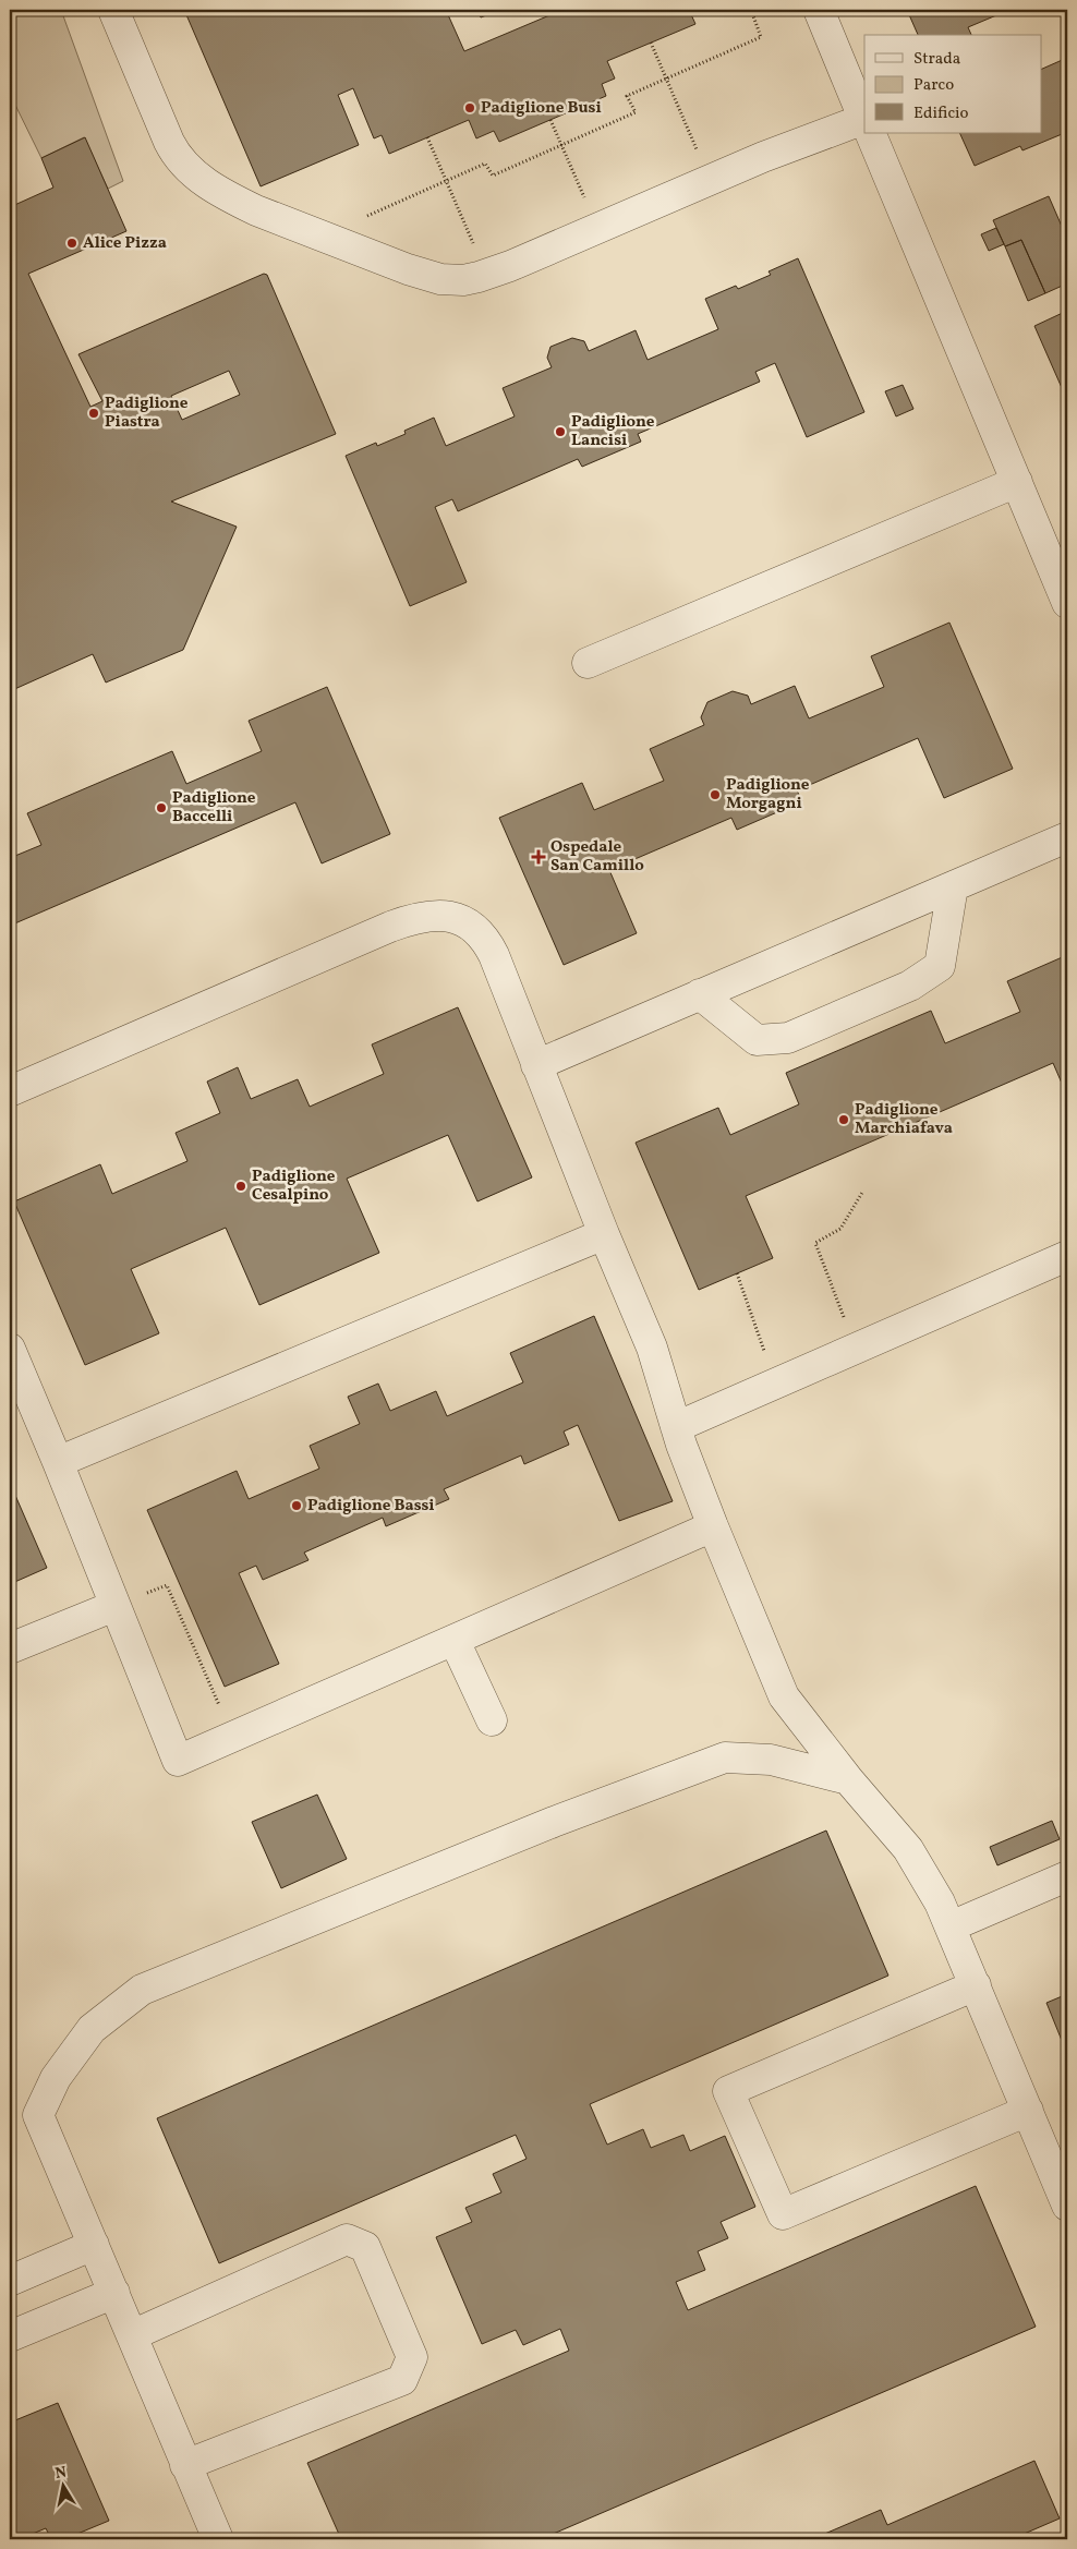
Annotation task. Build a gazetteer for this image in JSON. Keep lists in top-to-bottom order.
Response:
{
  "places": {
    "other": [
      "Padiglione Busi",
      "Alice Pizza",
      "Padiglione Piastra",
      "Padiglione Lancisi",
      "Padiglione Morgagni",
      "Padiglione Baccelli",
      "Padiglione Marchiafava",
      "Padiglione Cesalpino",
      "Padiglione Bassi"
    ],
    "health": ["Ospedale San Camillo"]
  },
  "legend": ["Strada", "Parco", "Edificio"],
  "north": "top"
}
